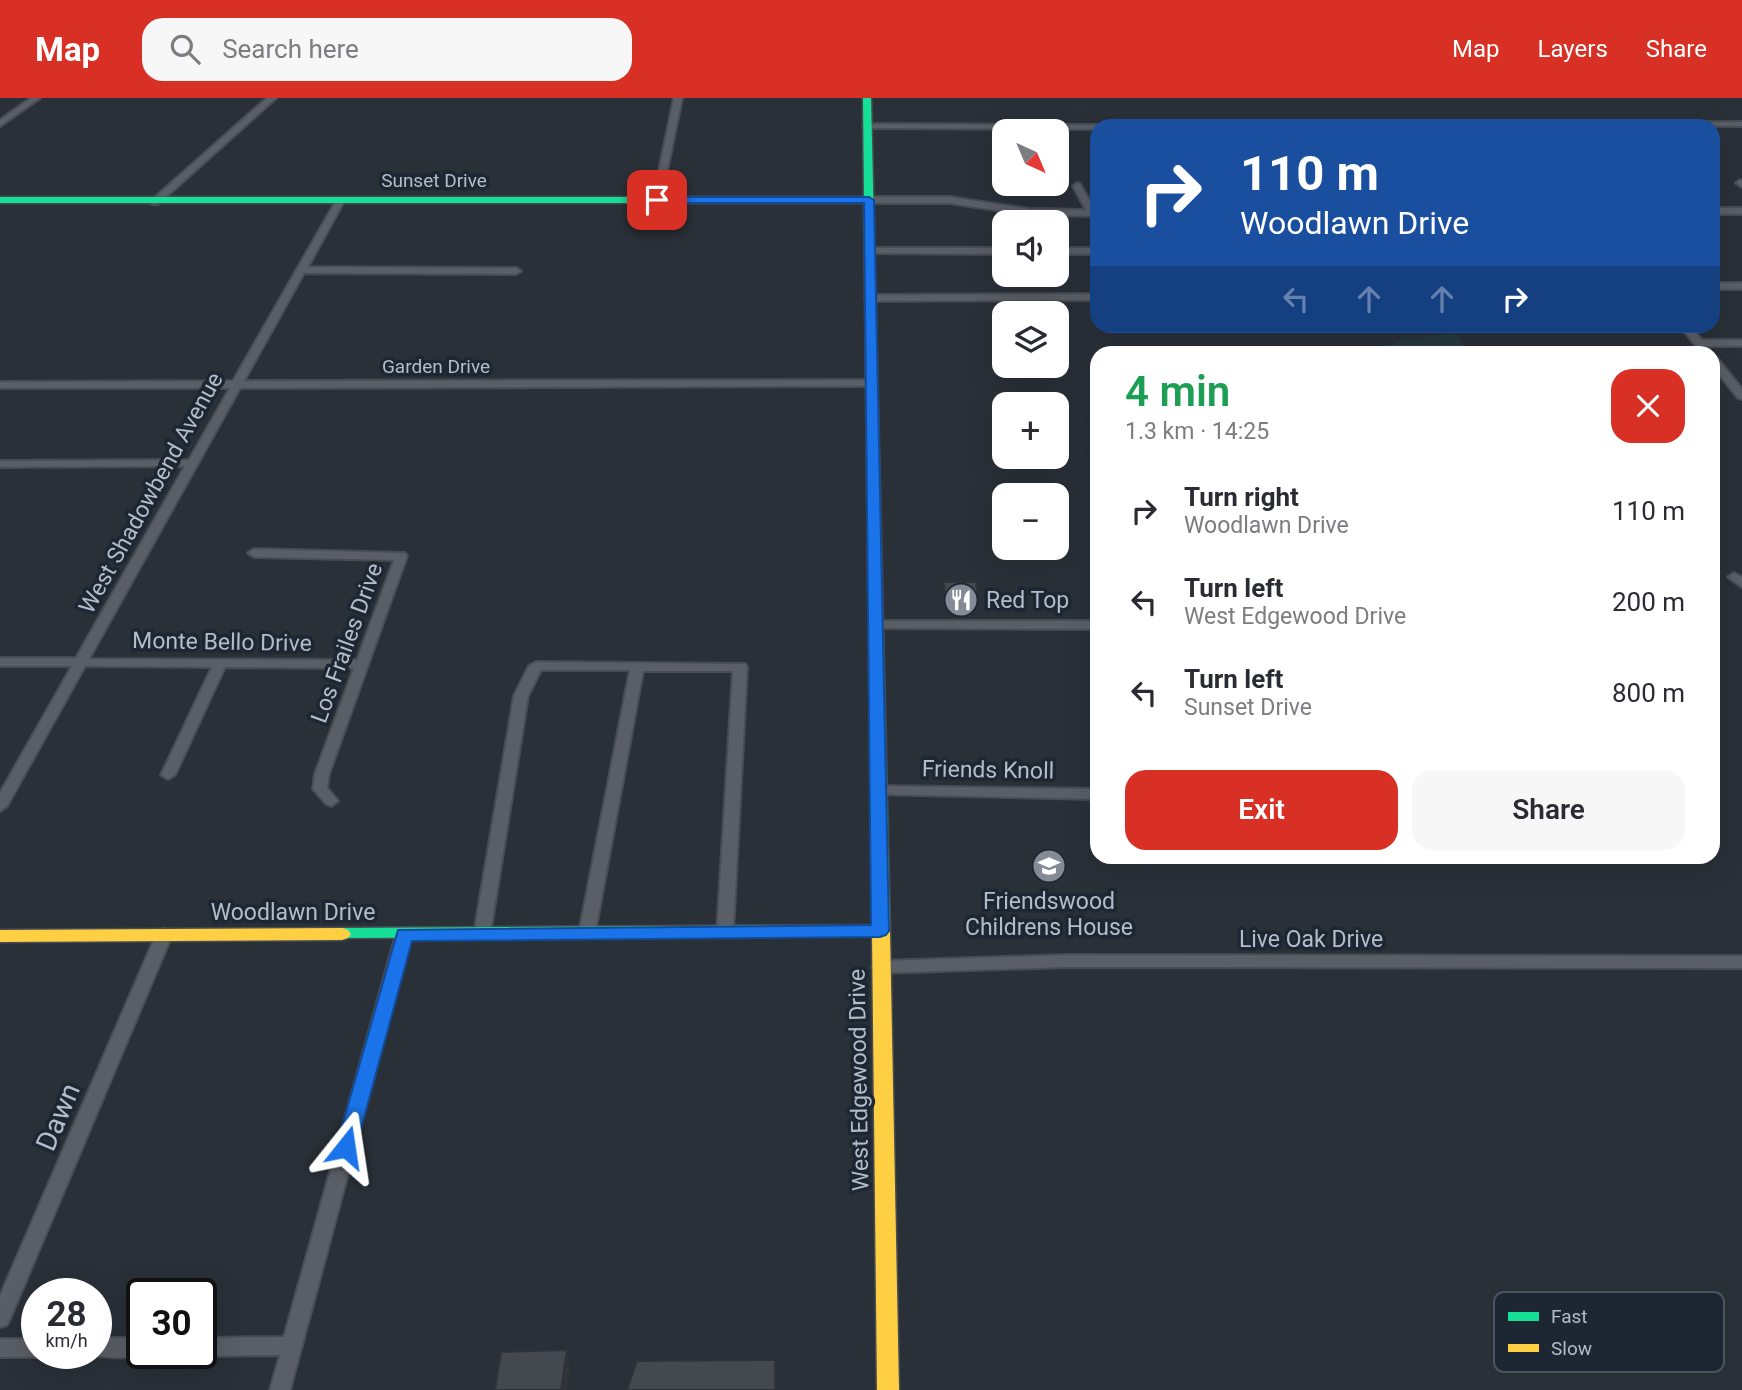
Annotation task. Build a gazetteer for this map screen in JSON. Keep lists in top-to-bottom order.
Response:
{
  "streets": {
    "main road": ["Sunset Drive", "Woodlawn Drive", "West Edgewood Drive"],
    "street": [
      "Garden Drive",
      "West Shadowbend Avenue",
      "Monte Bello Drive",
      "Los Frailes Drive",
      "Friends Knoll",
      "Live Oak Drive",
      "Dawn"
    ]
  },
  "crossings": [
    ["Sunset Drive", "West Shadowbend Avenue"],
    ["Sunset Drive", "West Edgewood Drive"],
    ["Garden Drive", "West Shadowbend Avenue"],
    ["Garden Drive", "West Edgewood Drive"],
    ["West Shadowbend Avenue", "Monte Bello Drive"],
    ["Monte Bello Drive", "Los Frailes Drive"],
    ["Friends Knoll", "West Edgewood Drive"],
    ["Woodlawn Drive", "West Edgewood Drive"],
    ["Woodlawn Drive", "Dawn"],
    ["Live Oak Drive", "West Edgewood Drive"]
  ],
  "places": {
    "restaurant": ["Red Top"],
    "school or university": ["Friendswood Childrens House"]
  },
  "legend": ["Fast", "Slow"],
  "north": "bottom right",
  "page": {
    "header": "Map",
    "search": "Search here",
    "nav": ["Map", "Layers", "Share"],
    "map_buttons": ["+", "−"],
    "turn": ["110 m", "Woodlawn Drive"],
    "heading": ["4 min", "1.3 km · 14:25"],
    "list": [
      {
        "name": "Turn right",
        "note": "Woodlawn Drive",
        "value": "110 m"
      },
      {
        "name": "Turn left",
        "note": "West Edgewood Drive",
        "value": "200 m"
      },
      {
        "name": "Turn left",
        "note": "Sunset Drive",
        "value": "800 m"
      }
    ],
    "buttons": ["Exit", "Share"],
    "speed": "28 km/h",
    "limit": "30"
  }
}
